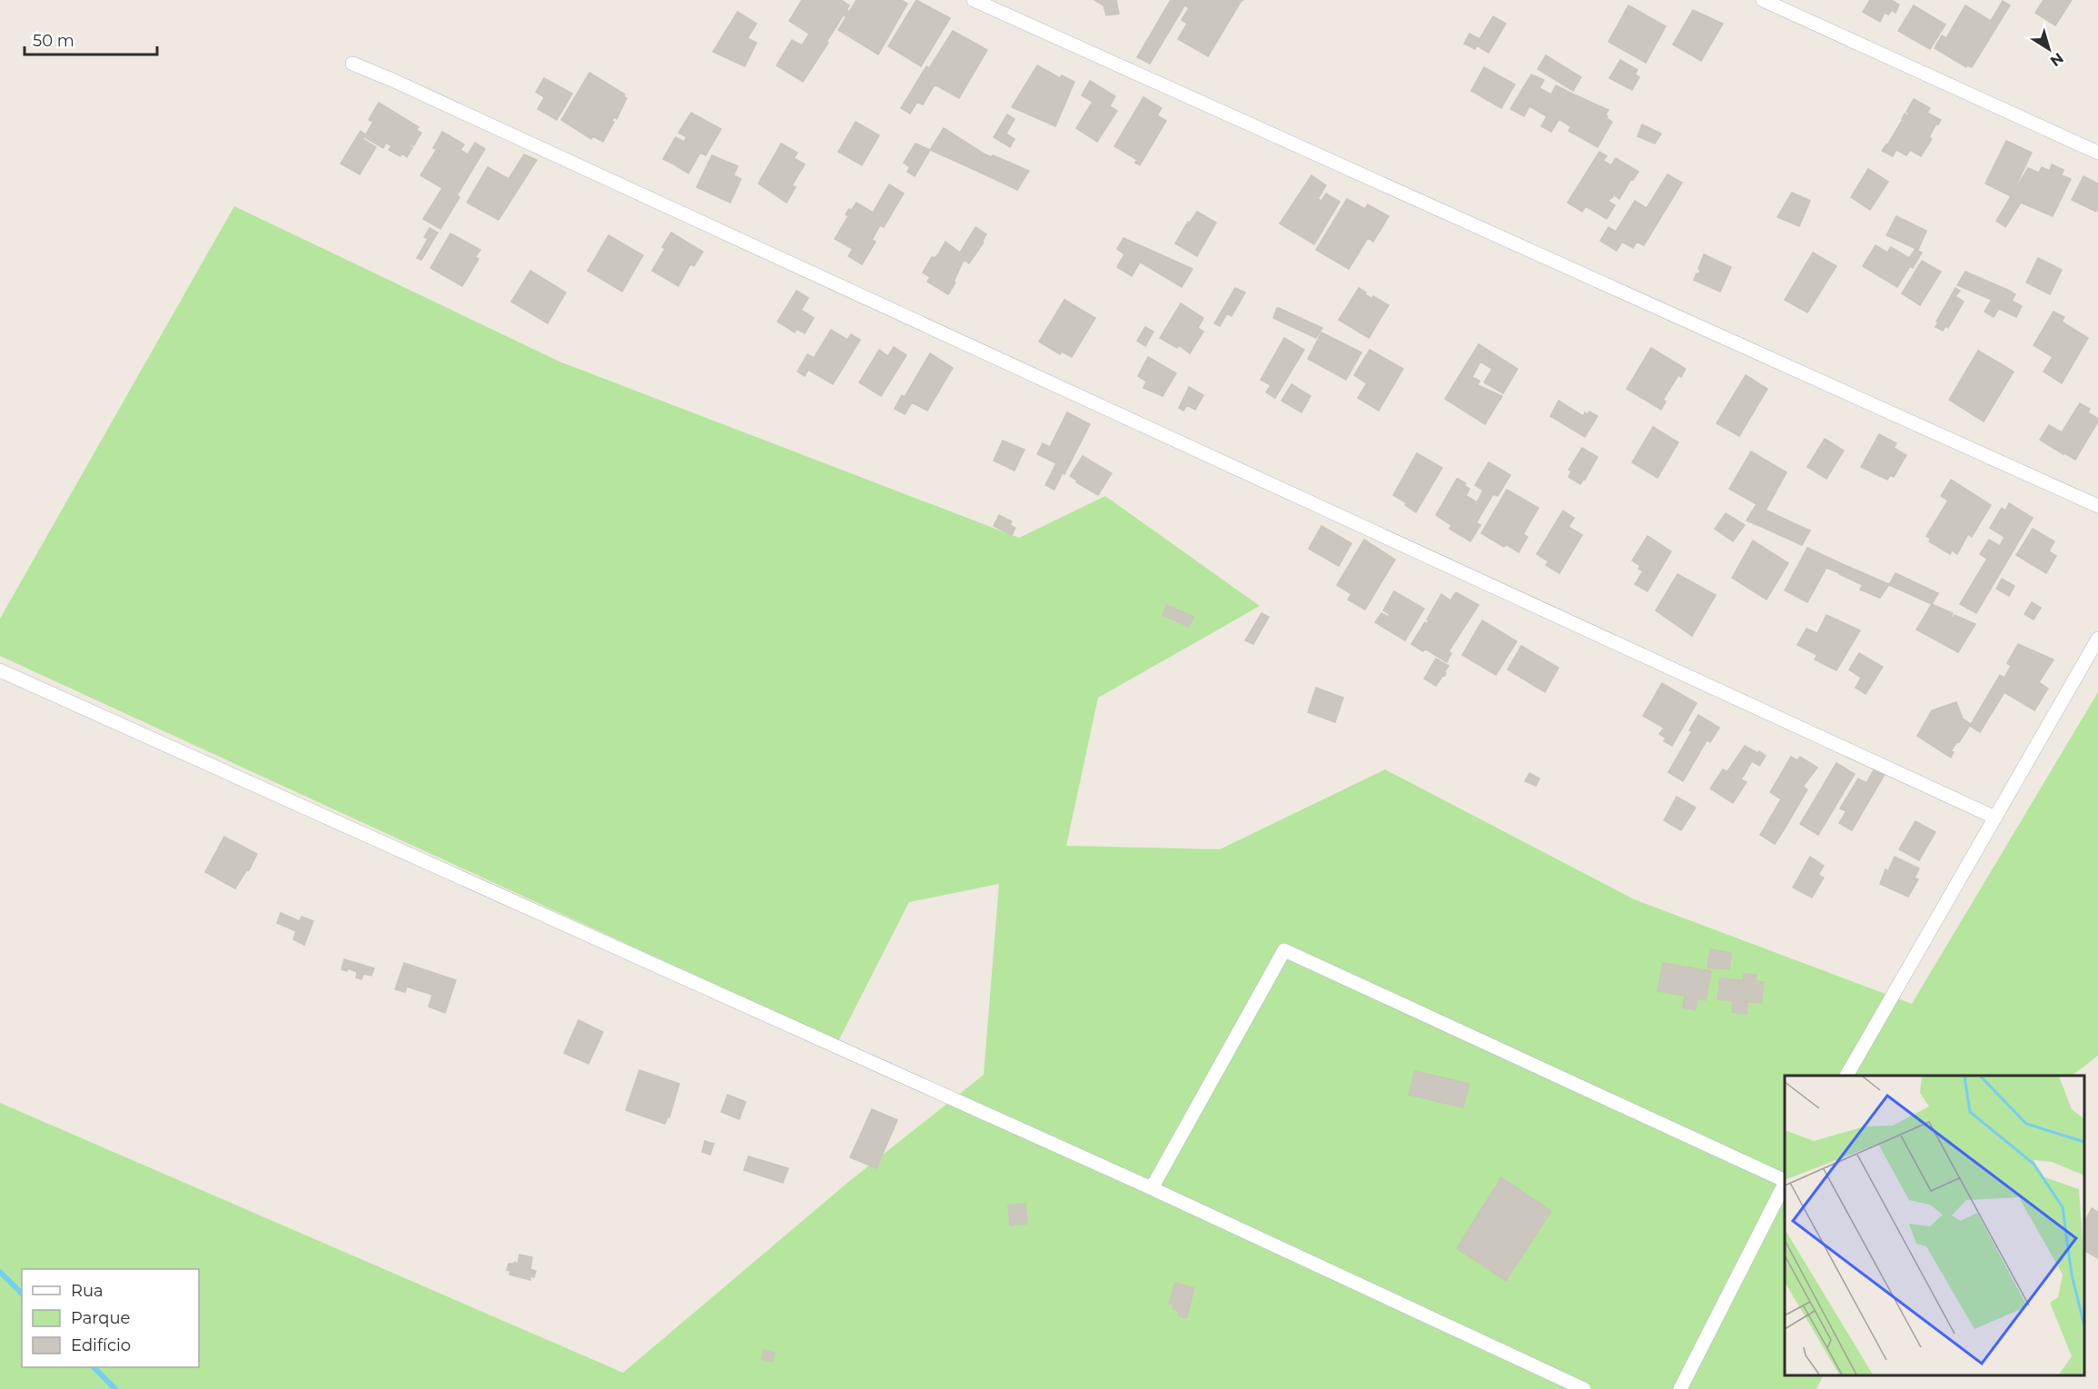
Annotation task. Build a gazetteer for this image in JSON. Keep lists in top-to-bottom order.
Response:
{
  "legend": ["Rua", "Parque", "Edifício"],
  "scale_bar": "50 m",
  "north": "bottom right"
}
